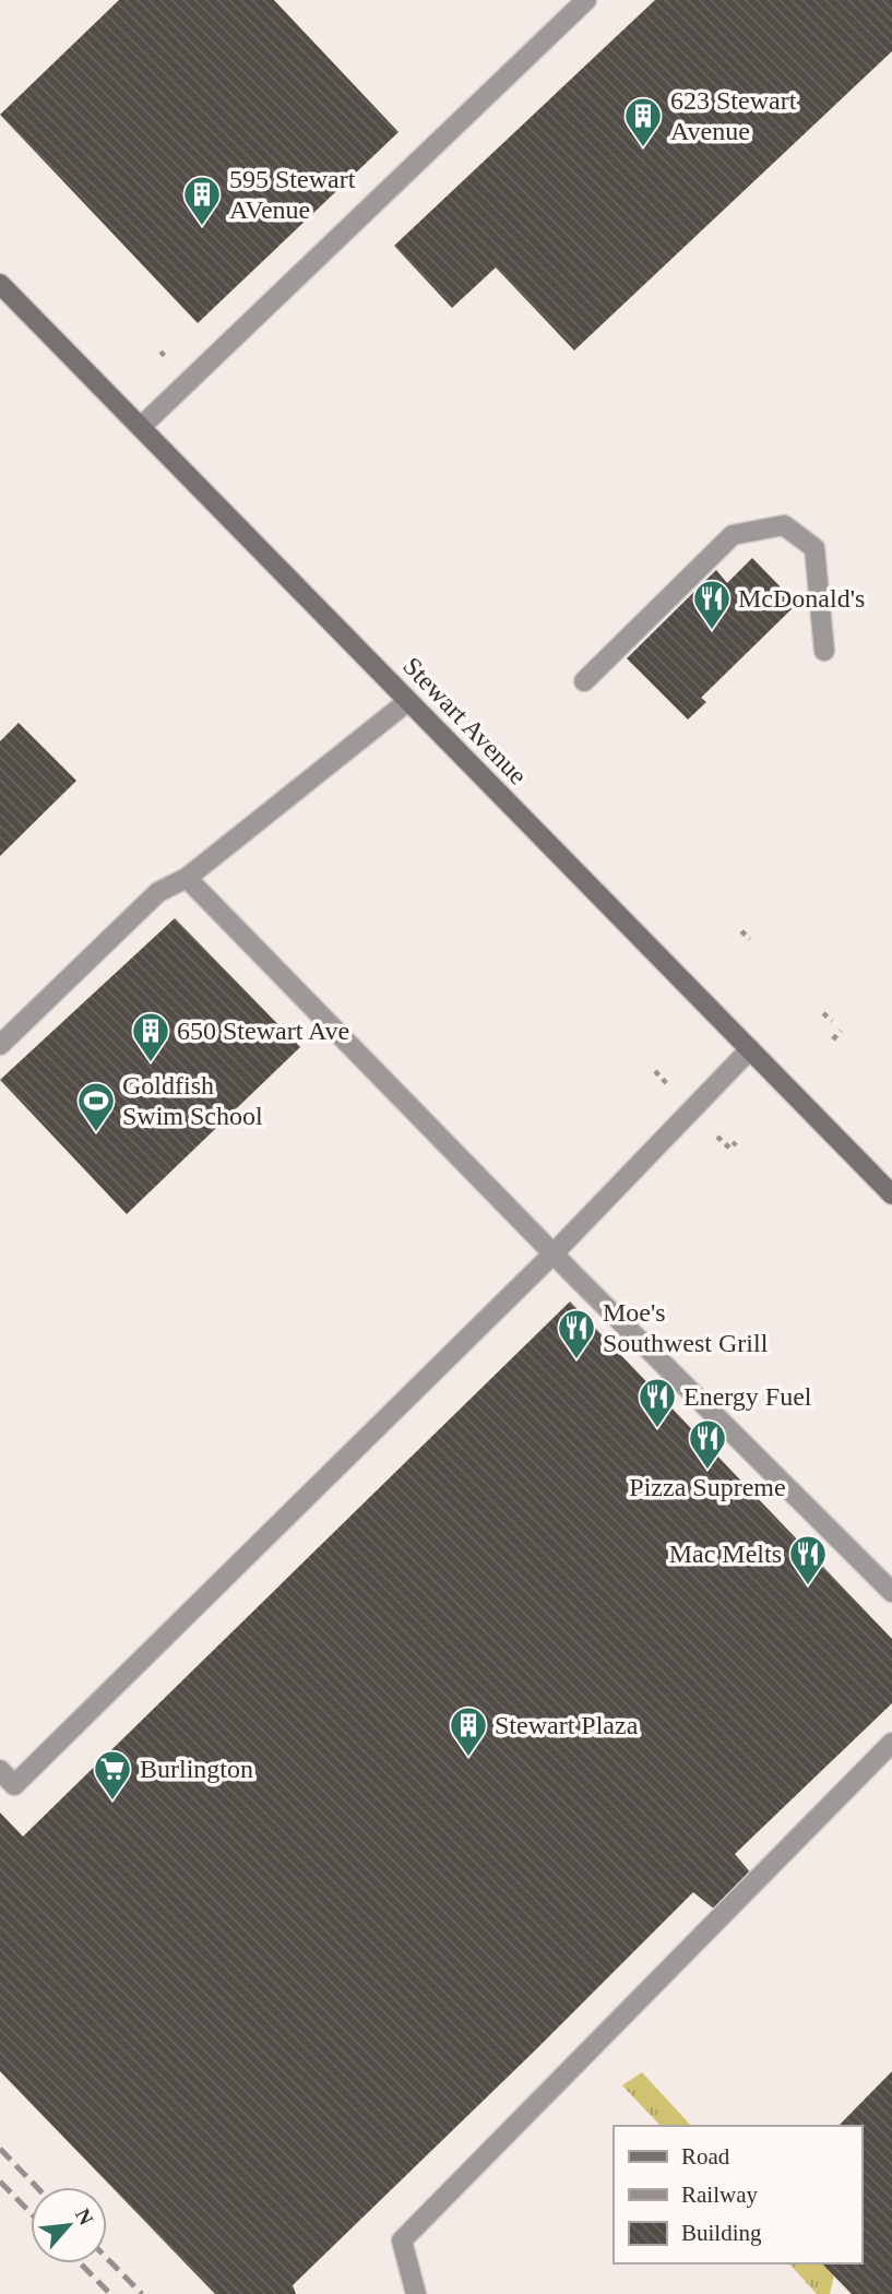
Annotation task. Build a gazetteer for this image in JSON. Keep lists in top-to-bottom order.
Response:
{
  "streets": {
    "main road": ["Stewart Avenue"]
  },
  "places": {
    "building": [
      "623 Stewart Avenue",
      "595 Stewart AVenue",
      "650 Stewart Ave",
      "Stewart Plaza"
    ],
    "restaurant": [
      "McDonald's",
      "Moe's Southwest Grill",
      "Energy Fuel",
      "Pizza Supreme",
      "Mac Melts"
    ],
    "sports": ["Goldfish Swim School"],
    "supermarket": ["Burlington"]
  },
  "legend": ["Road", "Railway", "Building"],
  "north": "top right"
}
